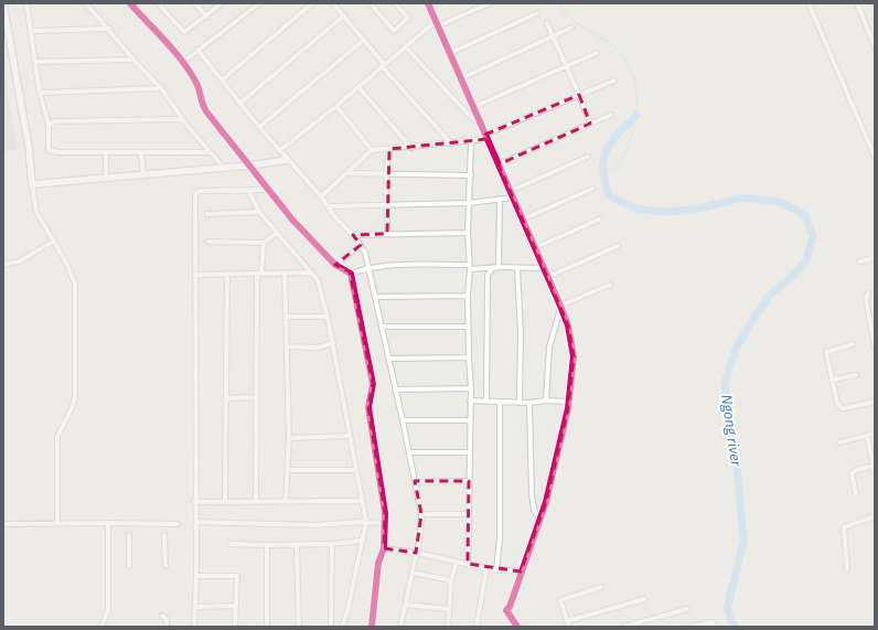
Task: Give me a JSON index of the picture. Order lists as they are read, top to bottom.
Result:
{
  "water": ["Ngong river"]
}
